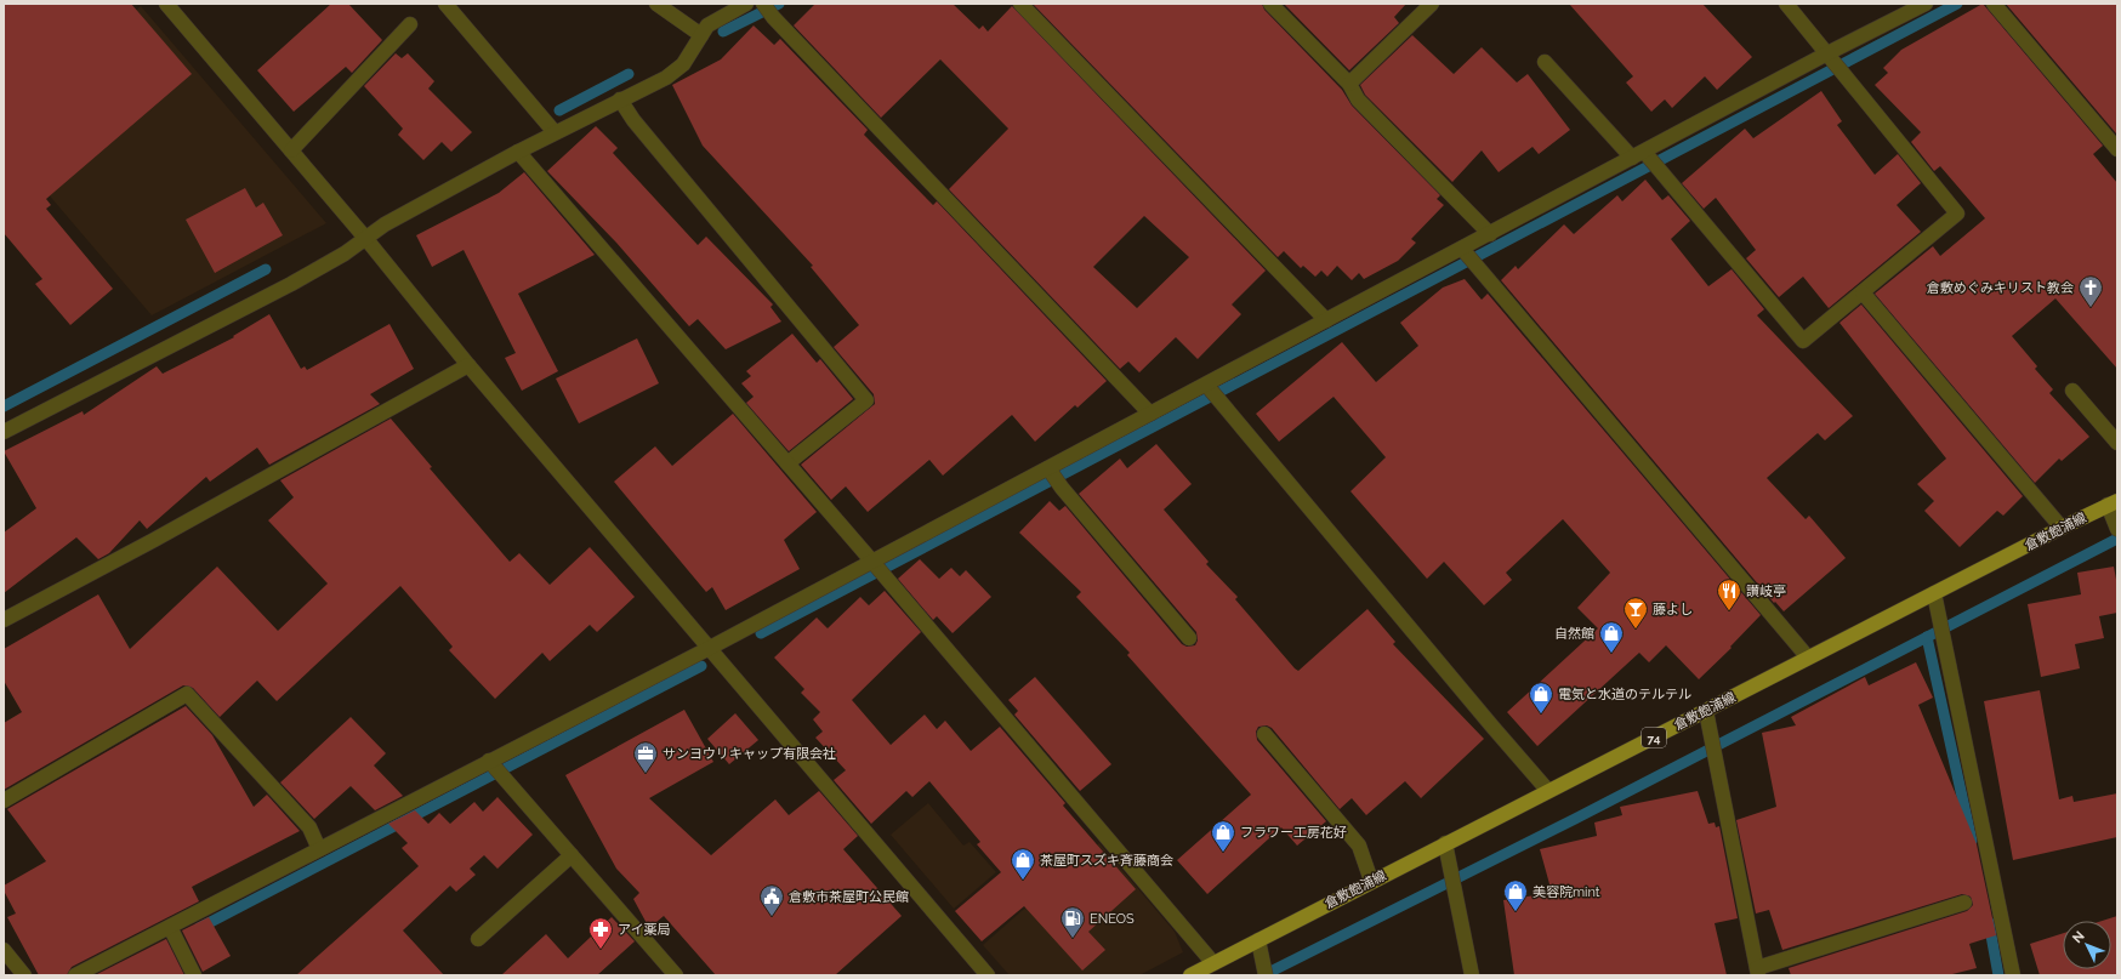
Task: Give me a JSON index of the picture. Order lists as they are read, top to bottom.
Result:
{
  "streets": {
    "main road": ["倉敷飽浦線", "74"]
  },
  "places": {
    "church": ["倉敷めぐみキリスト教会"],
    "restaurant": ["讃岐亭"],
    "bar": ["藤よし"],
    "shop": [
      "自然館",
      "電気と水道のテルテル",
      "フラワー工房花好",
      "茶屋町スズキ斉藤商会",
      "美容院mint"
    ],
    "office": ["サンヨウリキャップ有限会社"],
    "public building": ["倉敷市茶屋町公民館"],
    "fuel station": ["ENEOS"],
    "pharmacy": ["アイ薬局"]
  },
  "north": "top left"
}
